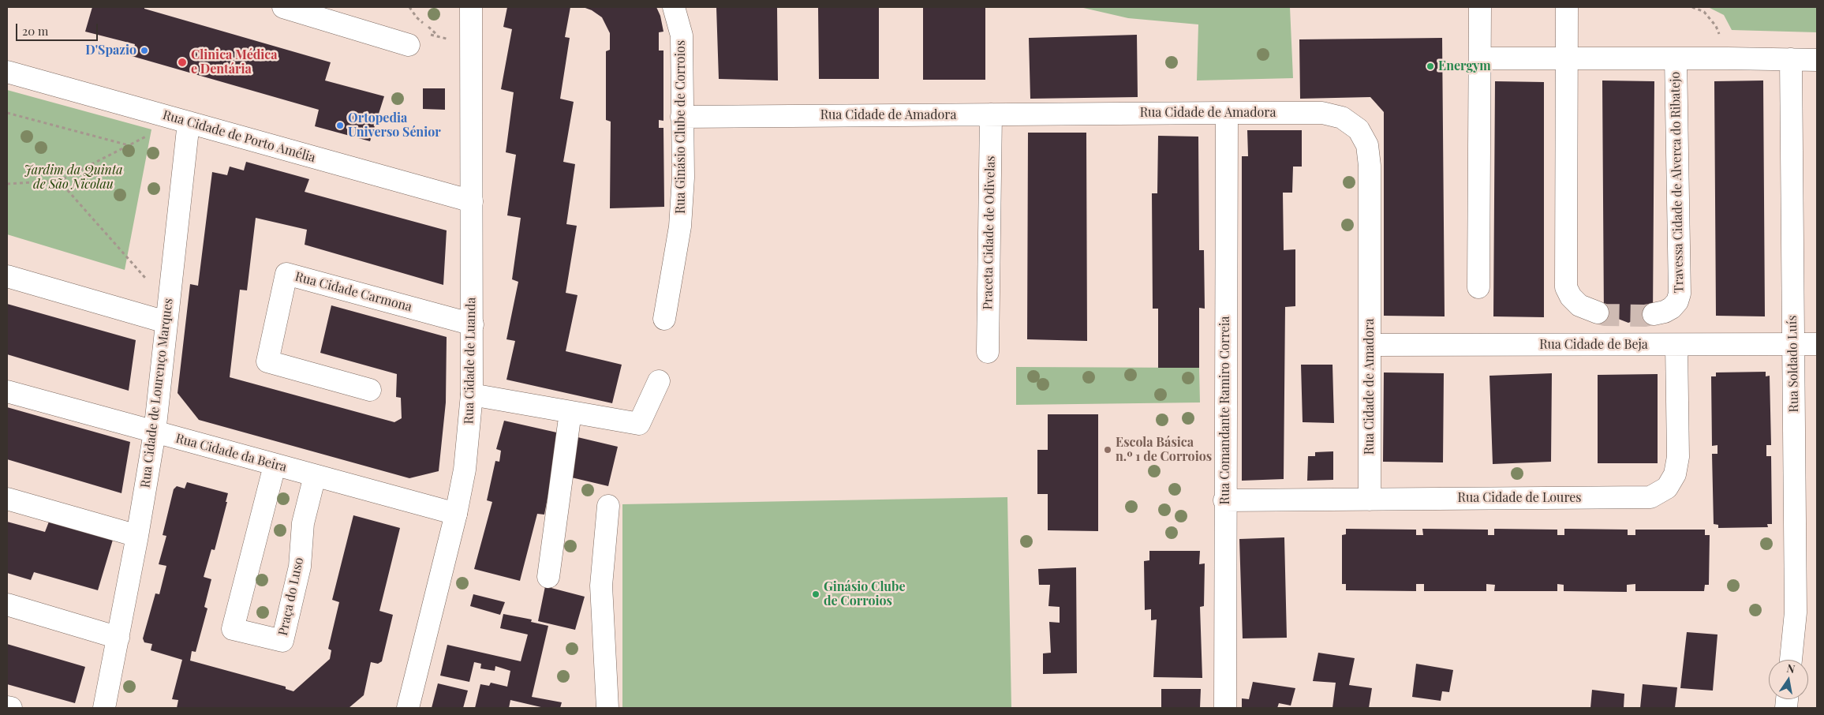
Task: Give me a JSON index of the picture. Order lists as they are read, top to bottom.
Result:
{
  "streets": {
    "street": [
      "Rua Cidade de Amadora",
      "Rua Ginásio Clube de Corroios",
      "Rua Cidade de Porto Amélia",
      "Travessa Cidade de Alverca do Ribatejo",
      "Praceta Cidade de Odivelas",
      "Rua Cidade Carmona",
      "Rua Cidade de Beja",
      "Rua Cidade de Luanda",
      "Rua Soldado Luís",
      "Rua Cidade de Lourenço Marques",
      "Rua Comandante Ramiro Correia",
      "Rua Cidade da Beira",
      "Rua Cidade de Loures",
      "Praça do Luso"
    ]
  },
  "crossings": [
    ["Rua Cidade de Amadora", "Rua Ginásio Clube de Corroios"],
    ["Rua Cidade de Amadora", "Praceta Cidade de Odivelas"],
    ["Rua Cidade de Amadora", "Rua Cidade de Beja"],
    ["Rua Cidade de Amadora", "Rua Comandante Ramiro Correia"],
    ["Rua Cidade de Amadora", "Rua Cidade de Loures"],
    ["Rua Cidade de Porto Amélia", "Rua Cidade de Luanda"],
    ["Rua Cidade de Porto Amélia", "Rua Cidade de Lourenço Marques"],
    ["Rua Cidade Carmona", "Rua Cidade de Luanda"],
    ["Rua Cidade de Beja", "Rua Soldado Luís"],
    ["Rua Cidade de Beja", "Rua Cidade de Loures"],
    ["Rua Cidade de Luanda", "Rua Cidade da Beira"],
    ["Rua Cidade de Lourenço Marques", "Rua Cidade da Beira"],
    ["Rua Comandante Ramiro Correia", "Rua Cidade de Loures"],
    ["Rua Cidade da Beira", "Praça do Luso"]
  ],
  "parks": ["Jardim da Quinta de São Nicolau"],
  "places": [
    "D'Spazio",
    "Clinica Médica e Dentária",
    "Energym",
    "Ortopedia Universo Sénior",
    "Escola Básica n.º 1 de Corroios",
    "Ginásio Clube de Corroios"
  ],
  "scale_bar": "20 m",
  "north": "top"
}
